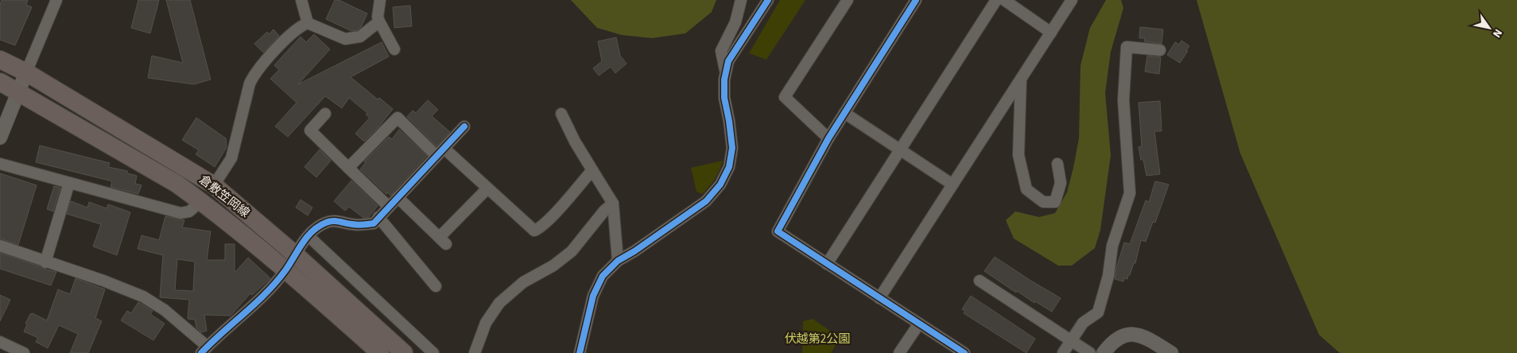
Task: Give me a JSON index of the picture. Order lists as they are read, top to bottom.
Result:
{
  "streets": {
    "main road": ["倉敷笠岡線"]
  },
  "parks": ["伏越第2公園"],
  "north": "bottom right"
}
